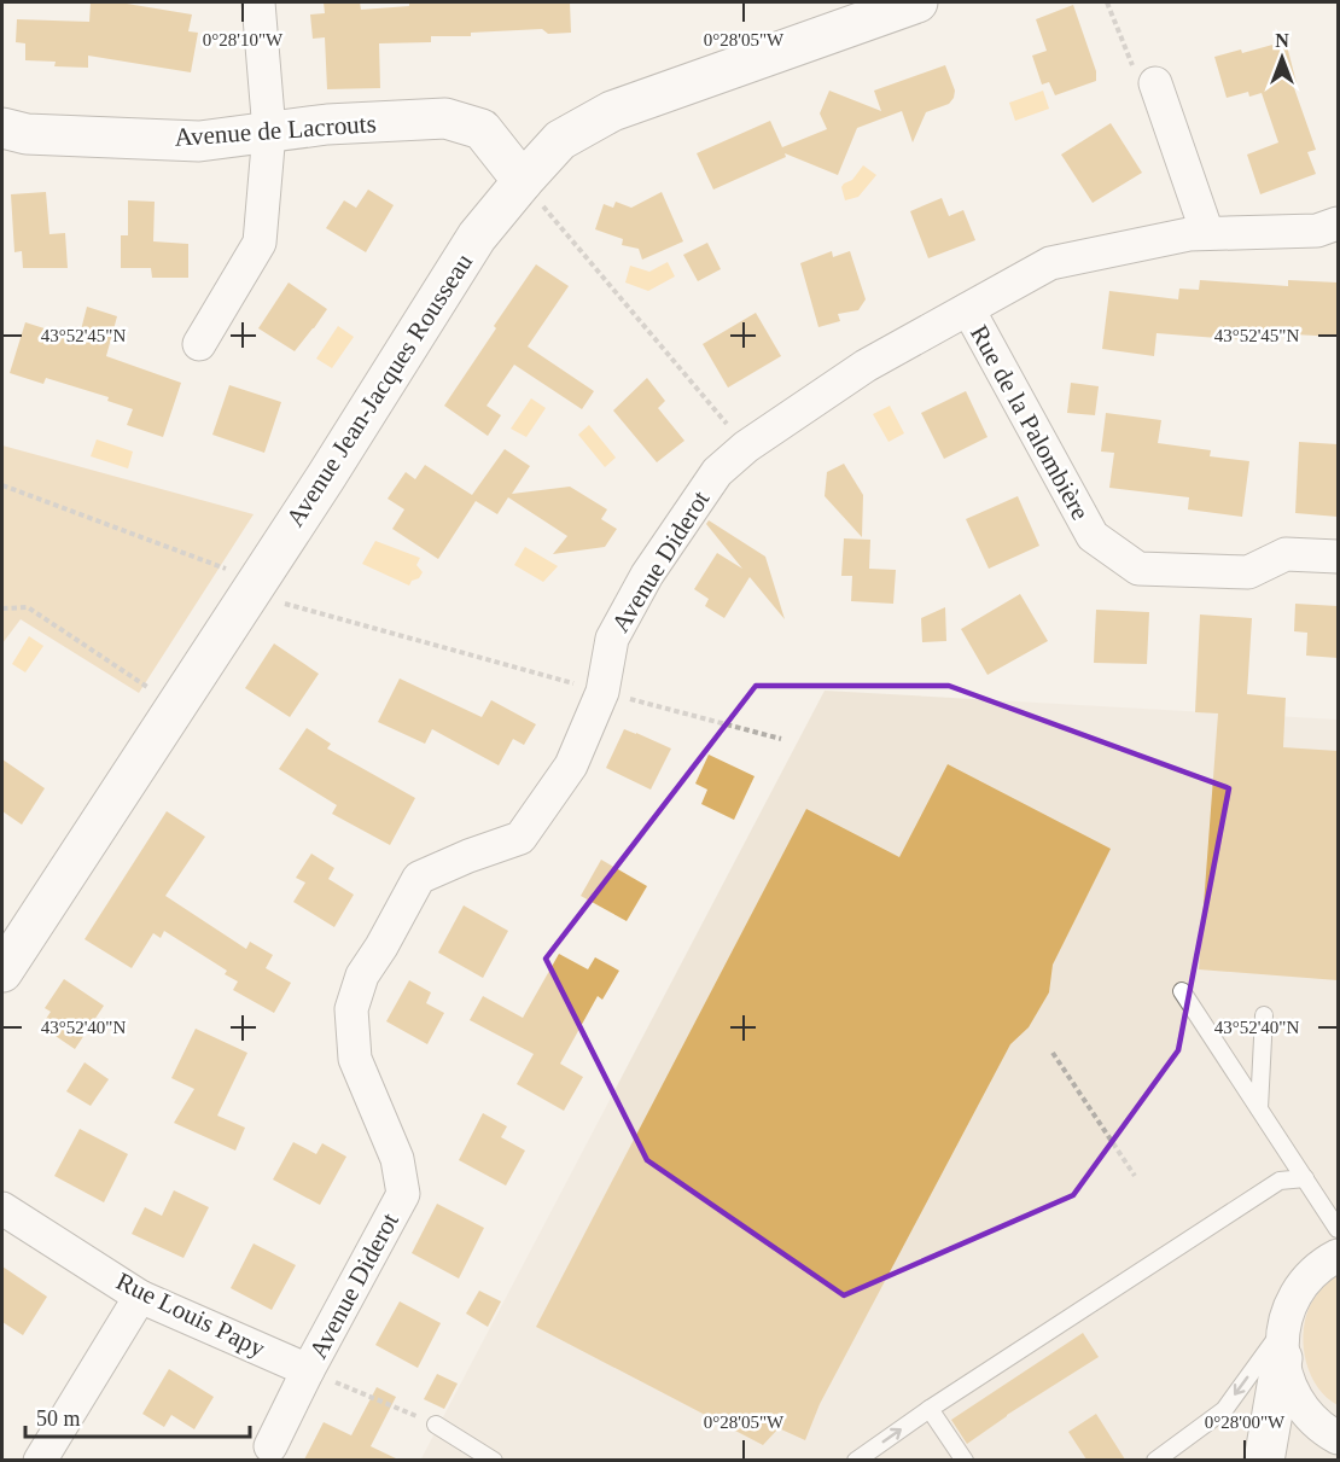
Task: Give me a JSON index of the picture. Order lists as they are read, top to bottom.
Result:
{
  "streets": {
    "street": [
      "Avenue de Lacrouts",
      "Avenue Jean-Jacques Rousseau",
      "Rue de la Palombière",
      "Avenue Diderot",
      "Rue Louis Papy"
    ]
  },
  "crossings": [
    ["Avenue de Lacrouts", "Avenue Jean-Jacques Rousseau"],
    ["Rue de la Palombière", "Avenue Diderot"],
    ["Avenue Diderot", "Rue Louis Papy"]
  ],
  "scale_bar": "50 m",
  "north": "top",
  "coordinates": [
    "0°28'10\"W",
    "0°28'05\"W",
    "43°52'45\"N",
    "43°52'40\"N",
    "0°28'00\"W"
  ]
}
